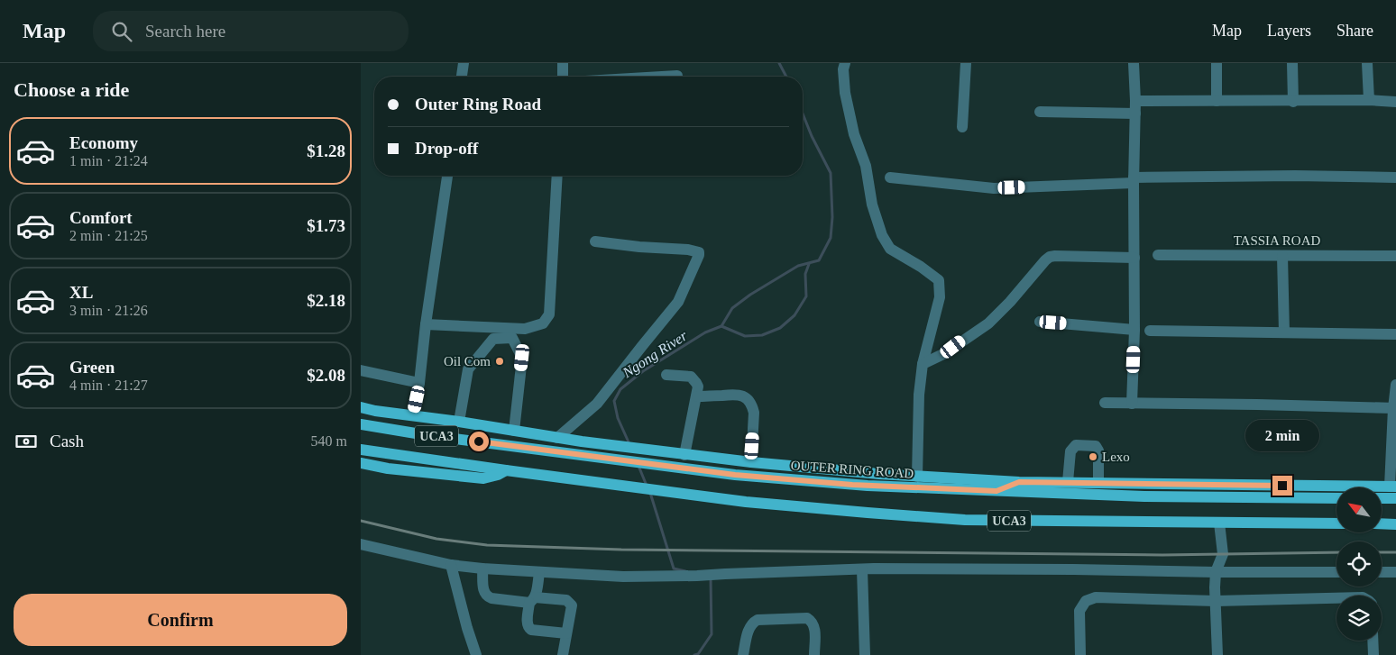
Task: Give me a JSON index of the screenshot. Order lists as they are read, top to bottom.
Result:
{
  "streets": {
    "main road": ["UCA3", "OUTER RING ROAD"],
    "street": ["TASSIA ROAD"]
  },
  "water": ["Ngong River"],
  "places": ["Oil Com", "Lexo"],
  "north": "top left",
  "page": {
    "header": "Map",
    "search": "Search here",
    "nav": ["Map", "Layers", "Share"],
    "heading": "Choose a ride",
    "banner": ["Outer Ring Road", "Drop-off"],
    "list": [
      {
        "name": "Economy",
        "note": "1 min · 21:24",
        "value": "$1.28"
      },
      {
        "name": "Comfort",
        "note": "2 min · 21:25",
        "value": "$1.73"
      },
      {
        "name": "XL",
        "note": "3 min · 21:26",
        "value": "$2.18"
      },
      {
        "name": "Green",
        "note": "4 min · 21:27",
        "value": "$2.08"
      }
    ],
    "pay": ["Cash", "540 m"],
    "bubble": "2 min",
    "buttons": "Confirm"
  }
}
